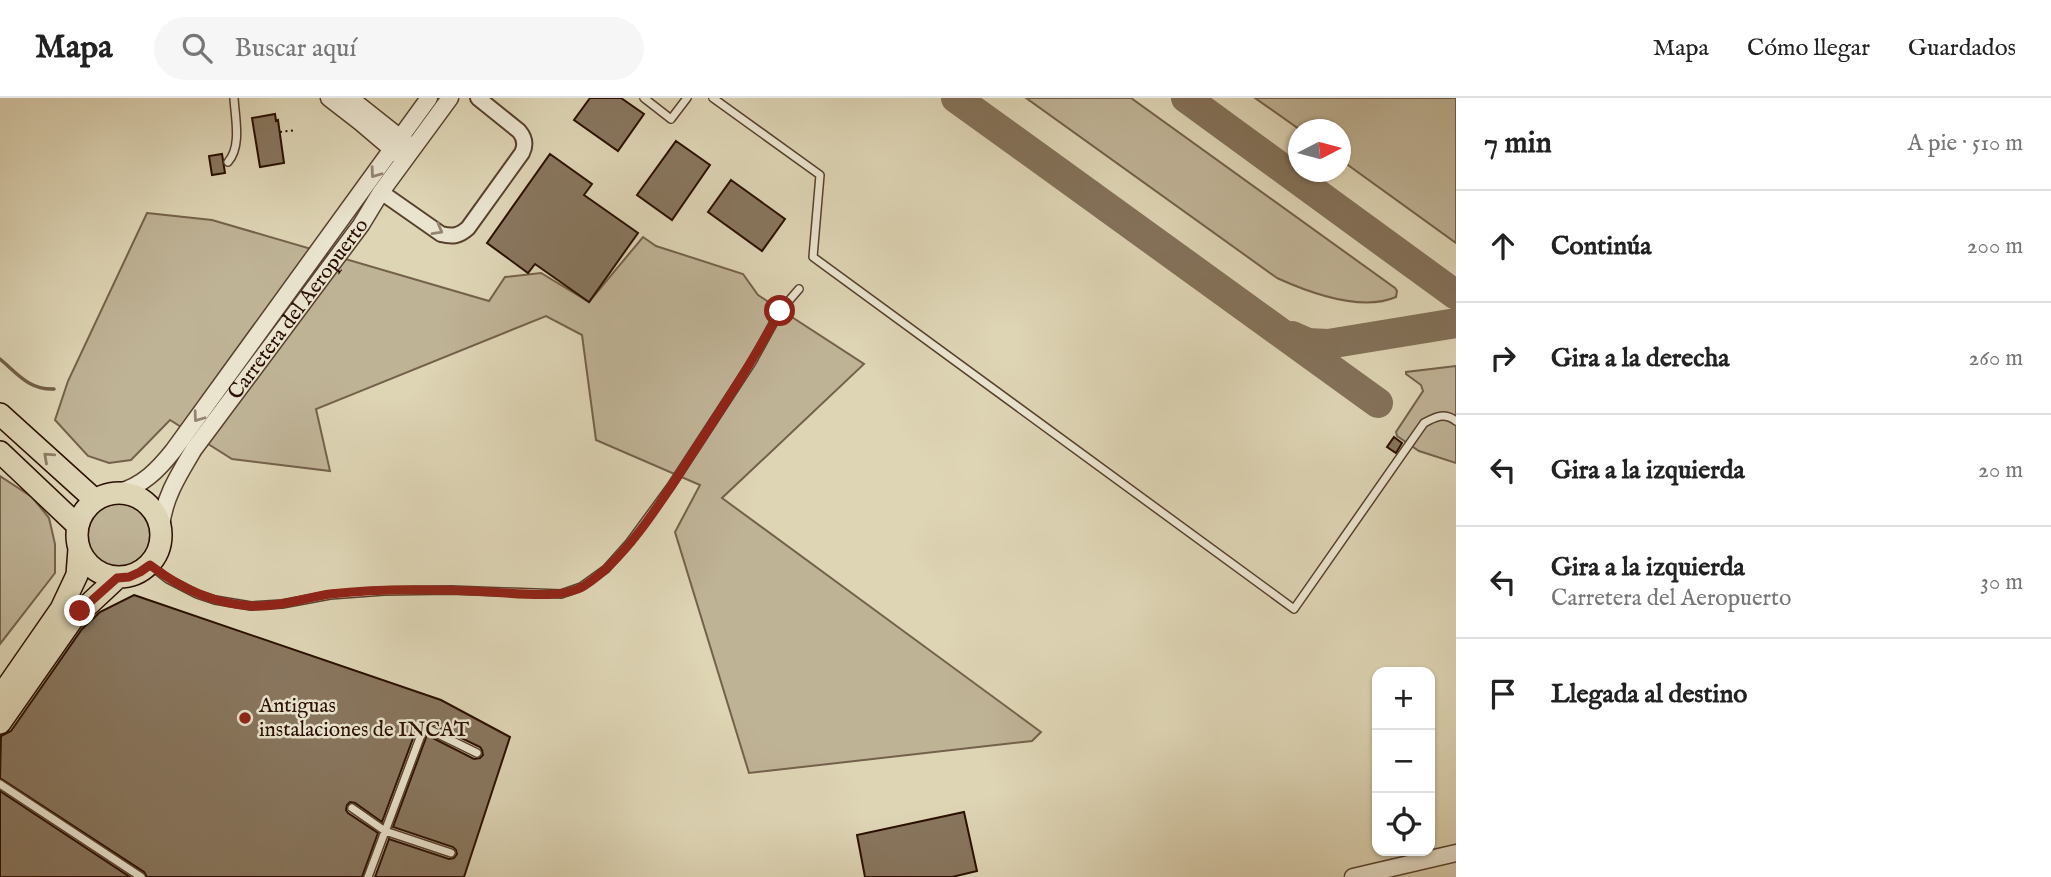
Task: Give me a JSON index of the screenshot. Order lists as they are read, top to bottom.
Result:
{
  "streets": {
    "street": ["Carretera del Aeropuerto"]
  },
  "places": ["Antiguas instalaciones de INCAT"],
  "north": "right",
  "page": {
    "header": "Mapa",
    "search": "Buscar aquí",
    "nav": ["Mapa", "Cómo llegar", "Guardados"],
    "heading": ["7 min", "A pie · 510 m"],
    "list": [
      ["Continúa", "200 m"],
      ["Gira a la derecha", "260 m"],
      ["Gira a la izquierda", "20 m"],
      ["Gira a la izquierda", "Carretera del Aeropuerto", "30 m"],
      "Llegada al destino"
    ],
    "map_buttons": ["+", "−"]
  }
}
